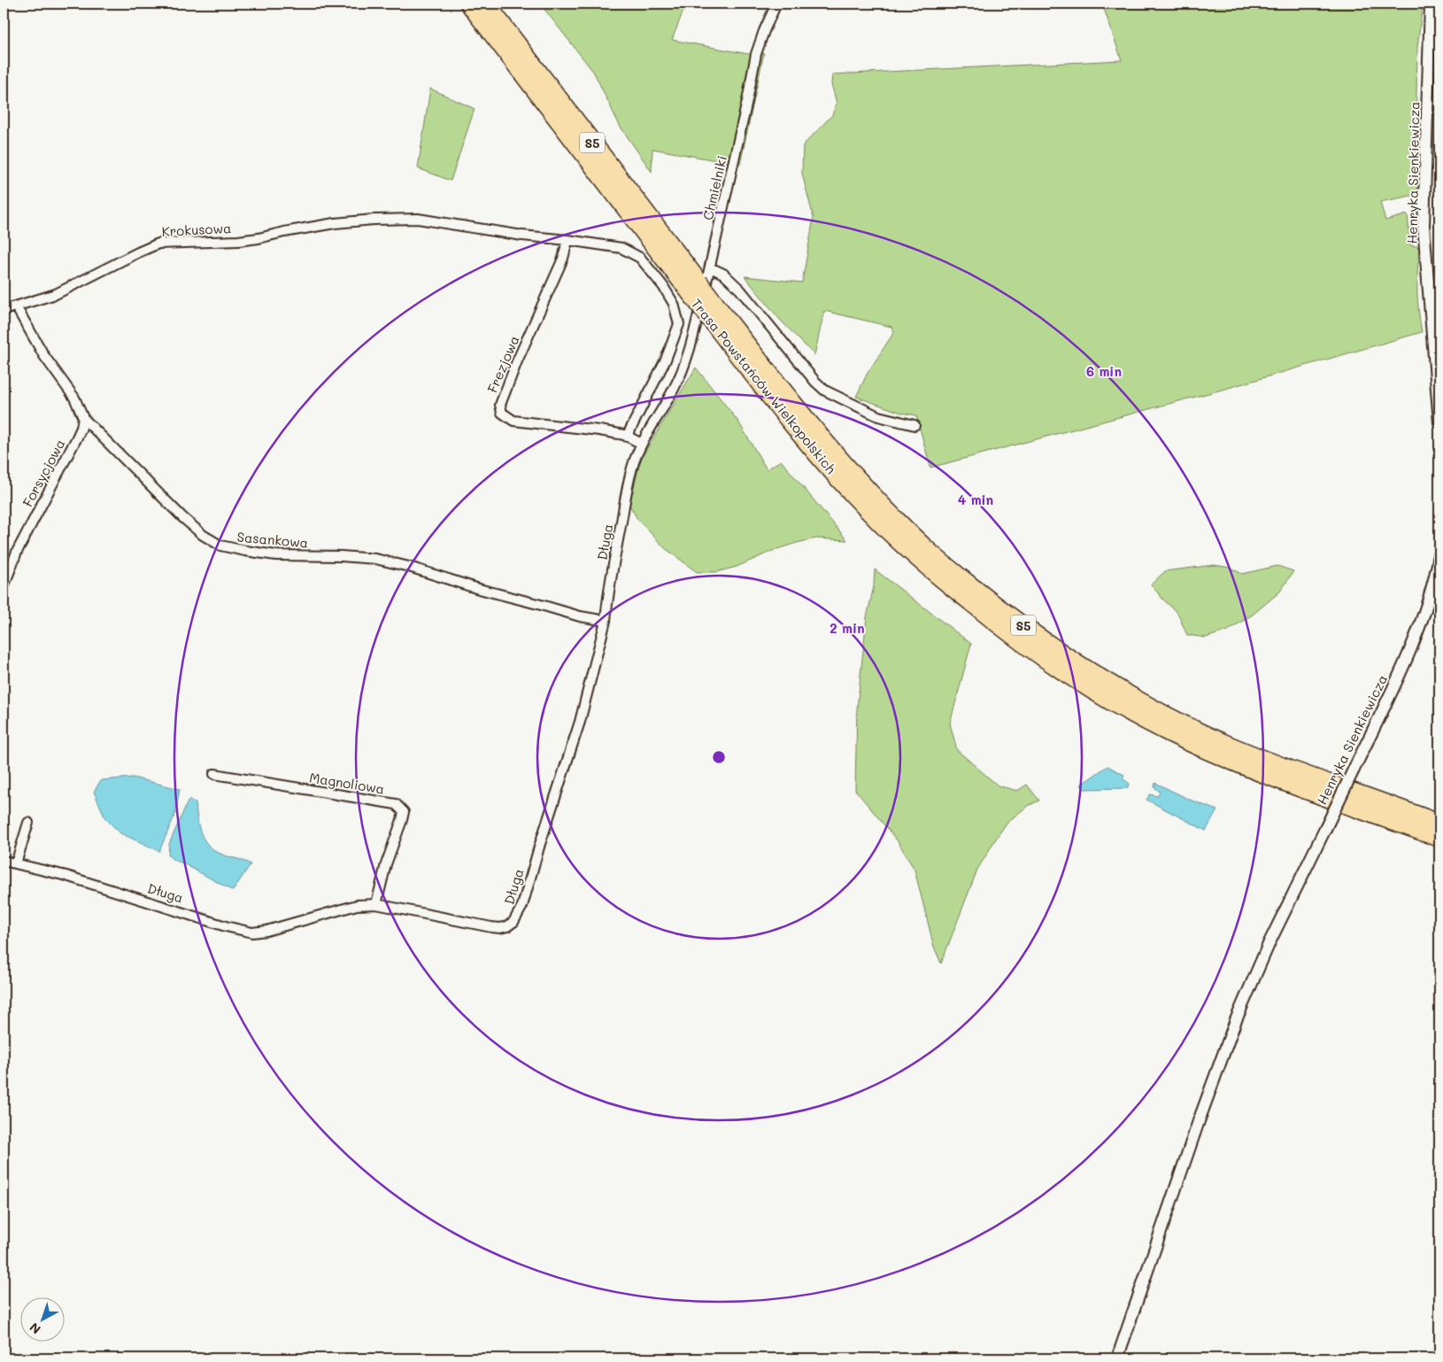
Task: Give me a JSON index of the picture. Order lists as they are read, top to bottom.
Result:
{
  "streets": {
    "highway": ["S5", "Trasa Powstańców Wielkopolskich"],
    "street": [
      "Henryka Sienkiewicza",
      "Chmielniki",
      "Krokusowa",
      "Frezjowa",
      "Forsycjowa",
      "Sasankowa",
      "Długa",
      "Magnoliowa"
    ]
  },
  "crossings": [
    ["Chmielniki", "Długa"],
    ["Krokusowa", "Frezjowa"],
    ["Krokusowa", "Sasankowa"],
    ["Frezjowa", "Długa"],
    ["Forsycjowa", "Sasankowa"],
    ["Sasankowa", "Długa"],
    ["Długa", "Magnoliowa"]
  ],
  "north": "bottom left",
  "rings": ["6 min", "4 min", "2 min"]
}
